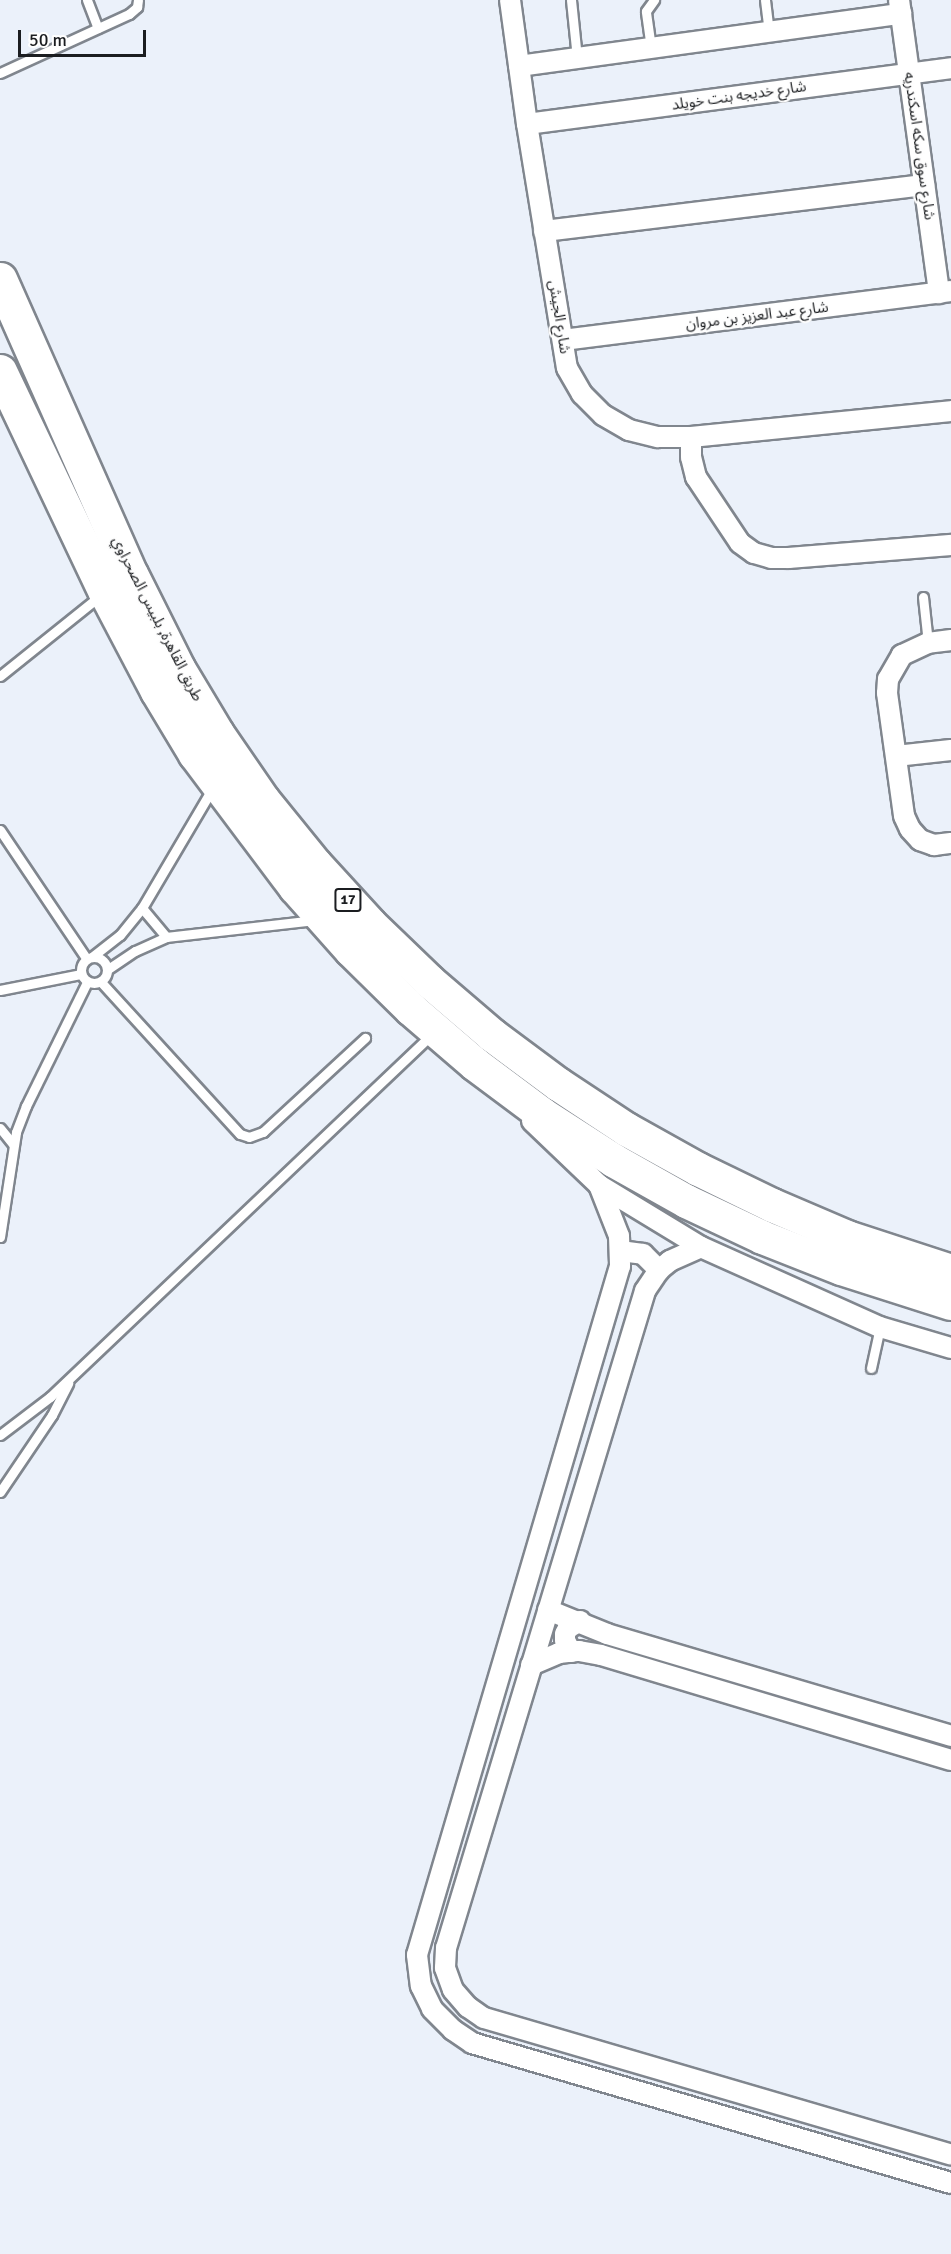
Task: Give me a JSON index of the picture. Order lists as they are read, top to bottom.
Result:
{
  "streets": {
    "highway": ["طريق القاهرة, بلبيس الصحراوي", "17"],
    "street": [
      "شارع خديجه بنت خويلد",
      "شارع سوق سكه اسكندريه",
      "شارع عبد العزيز بن مروان",
      "شارع الجيش"
    ]
  },
  "crossings": [
    ["شارع خديجه بنت خويلد", "شارع سوق سكه اسكندريه"],
    ["شارع خديجه بنت خويلد", "شارع الجيش"],
    ["شارع سوق سكه اسكندريه", "شارع عبد العزيز بن مروان"],
    ["شارع عبد العزيز بن مروان", "شارع الجيش"]
  ],
  "scale_bar": "50 m"
}
